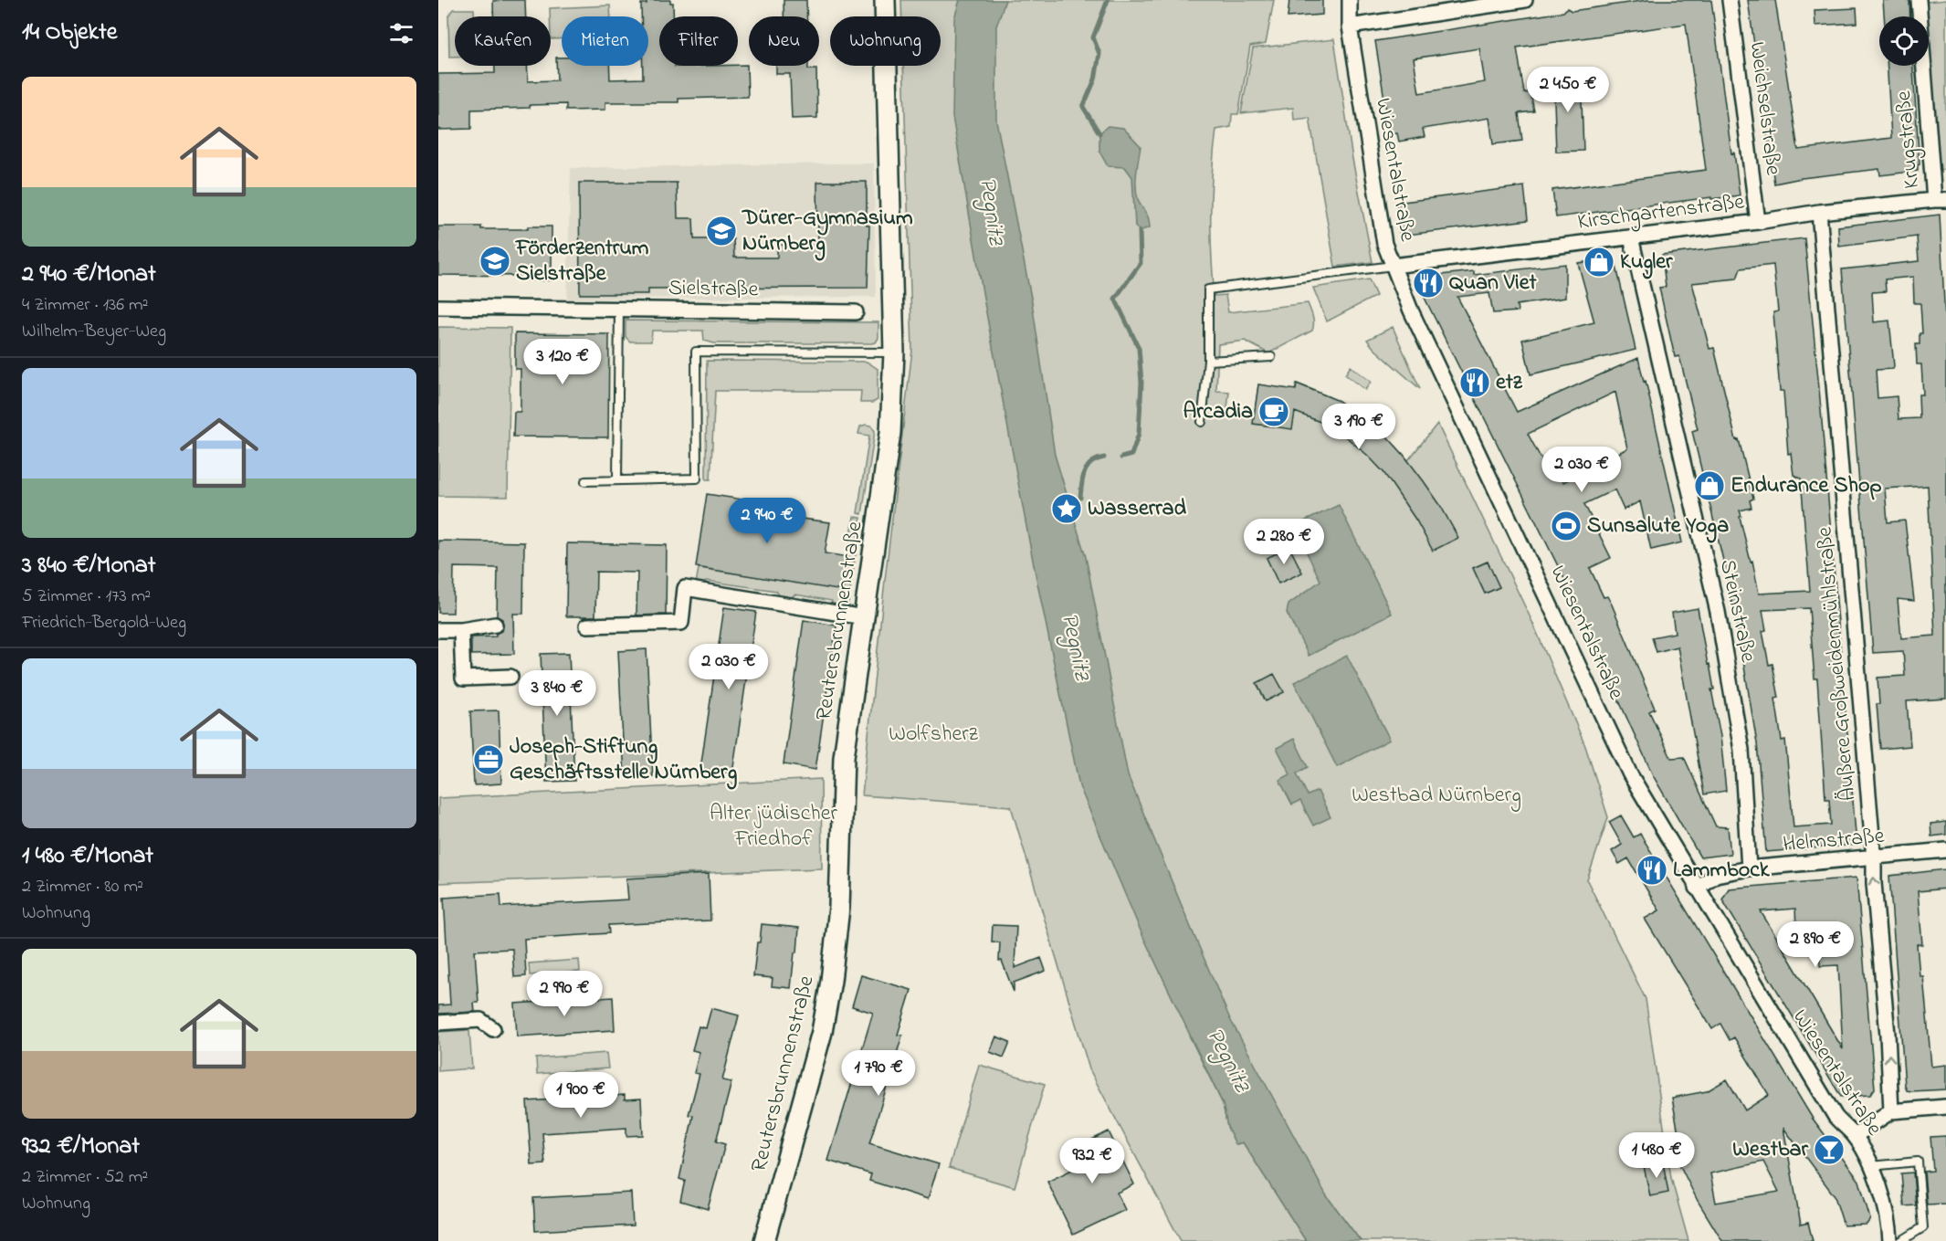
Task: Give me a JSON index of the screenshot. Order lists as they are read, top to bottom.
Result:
{
  "streets": {
    "street": [
      "Weichselstraße",
      "Krugstraße",
      "Wiesentalstraße",
      "Kirschgartenstraße",
      "Sielstraße",
      "Steinstraße",
      "Reutersbrunnenstraße",
      "Äußere Großweidenmühlstraße",
      "Helmstraße"
    ]
  },
  "crossings": [
    ["Weichselstraße", "Kirschgartenstraße"],
    ["Krugstraße", "Kirschgartenstraße"],
    ["Wiesentalstraße", "Kirschgartenstraße"],
    ["Wiesentalstraße", "Helmstraße"],
    ["Kirschgartenstraße", "Steinstraße"],
    ["Kirschgartenstraße", "Äußere Großweidenmühlstraße"],
    ["Steinstraße", "Helmstraße"],
    ["Äußere Großweidenmühlstraße", "Helmstraße"]
  ],
  "water": ["Pegnitz"],
  "parks": ["Wolfsherz", "Westbad Nürnberg", "Alter jüdischer Friedhof"],
  "places": {
    "school or university": ["Dürer-Gymnasium Nürnberg", "Förderzentrum Sielstraße"],
    "shop": ["Kugler", "Endurance Shop"],
    "restaurant": ["Quan Viet", "etz", "Lammbock"],
    "cafe": ["Arcadia"],
    "place": ["Wasserrad"],
    "sports": ["Sunsalute Yoga"],
    "office": ["Joseph-Stiftung Geschäftsstelle Nürnberg"],
    "bar": ["Westbar"]
  },
  "page": {
    "heading": "14 Objekte",
    "chip": [
      "Kaufen",
      "Mieten",
      "Filter",
      "Neu",
      "Wohnung"
    ],
    "list": [
      {
        "name": "2 940 €/Monat",
        "note": "4 Zimmer · 136 m² · Wilhelm-Beyer-Weg"
      },
      {
        "name": "3 840 €/Monat",
        "note": "5 Zimmer · 173 m² · Friedrich-Bergold-Weg"
      },
      {
        "name": "1 480 €/Monat",
        "note": "2 Zimmer · 80 m² · Wohnung"
      },
      {
        "name": "932 €/Monat",
        "note": "2 Zimmer · 52 m² · Wohnung"
      }
    ],
    "price": [
      "2 450 €",
      "3 120 €",
      "3 190 €",
      "2 030 €",
      "2 940 €",
      "2 280 €",
      "2 030 €",
      "3 840 €",
      "2 890 €",
      "2 990 €",
      "1 790 €",
      "1 900 €",
      "1 480 €",
      "932 €"
    ]
  }
}
